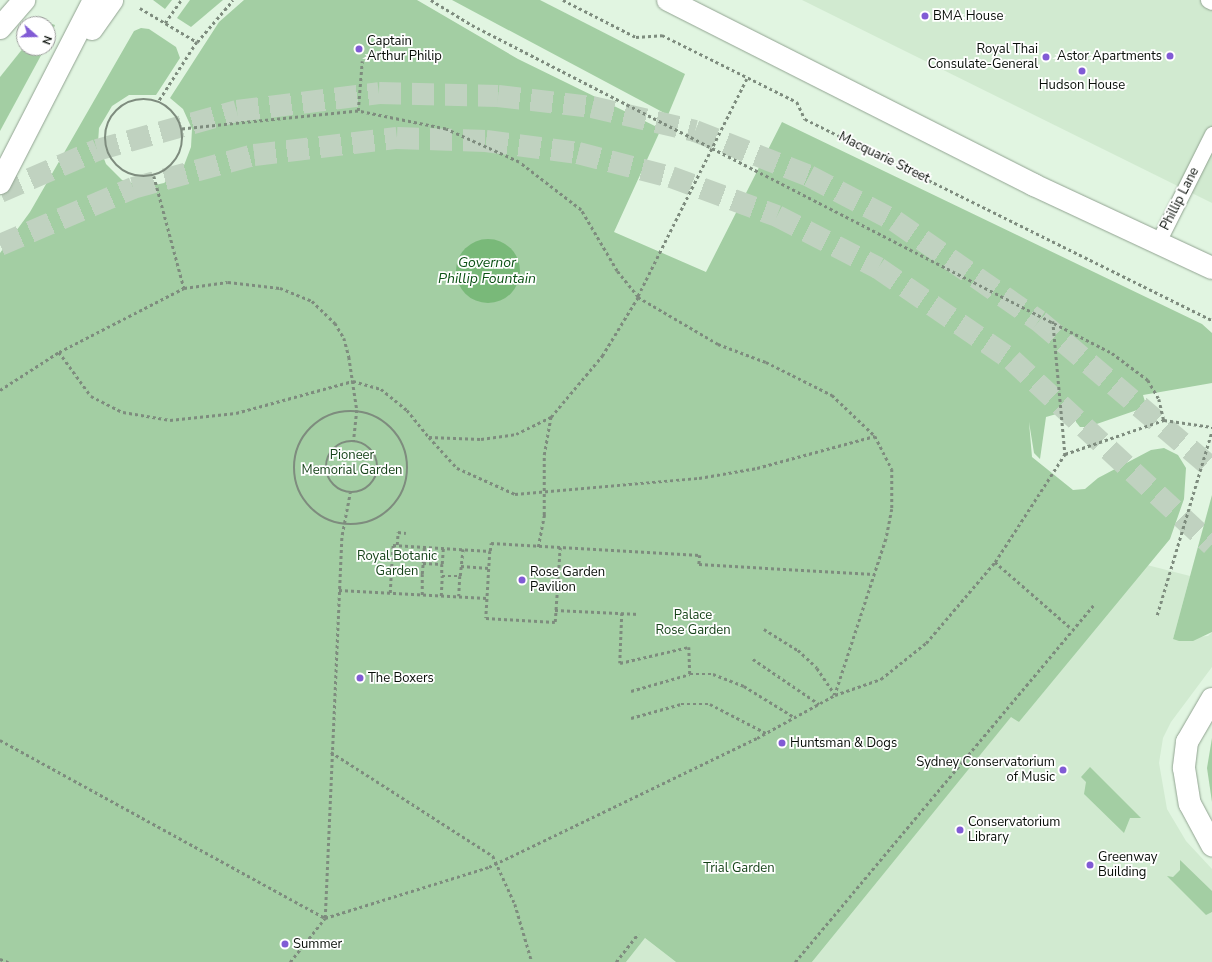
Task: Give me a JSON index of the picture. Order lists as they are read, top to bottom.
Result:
{
  "streets": {
    "lane": ["Phillip Lane"],
    "path": ["Macquarie Street"]
  },
  "water": ["Governor Phillip Fountain"],
  "parks": [
    "Pioneer Memorial Garden",
    "Royal Botanic Garden",
    "Palace Rose Garden",
    "Trial Garden"
  ],
  "places": [
    "BMA House",
    "Captain Arthur Philip",
    "Astor Apartments",
    "Royal Thai Consulate-General",
    "Hudson House",
    "Rose Garden Pavilion",
    "The Boxers",
    "Huntsman & Dogs",
    "Sydney Conservatorium of Music",
    "Conservatorium Library",
    "Greenway Building",
    "Summer"
  ],
  "north": "right"
}
